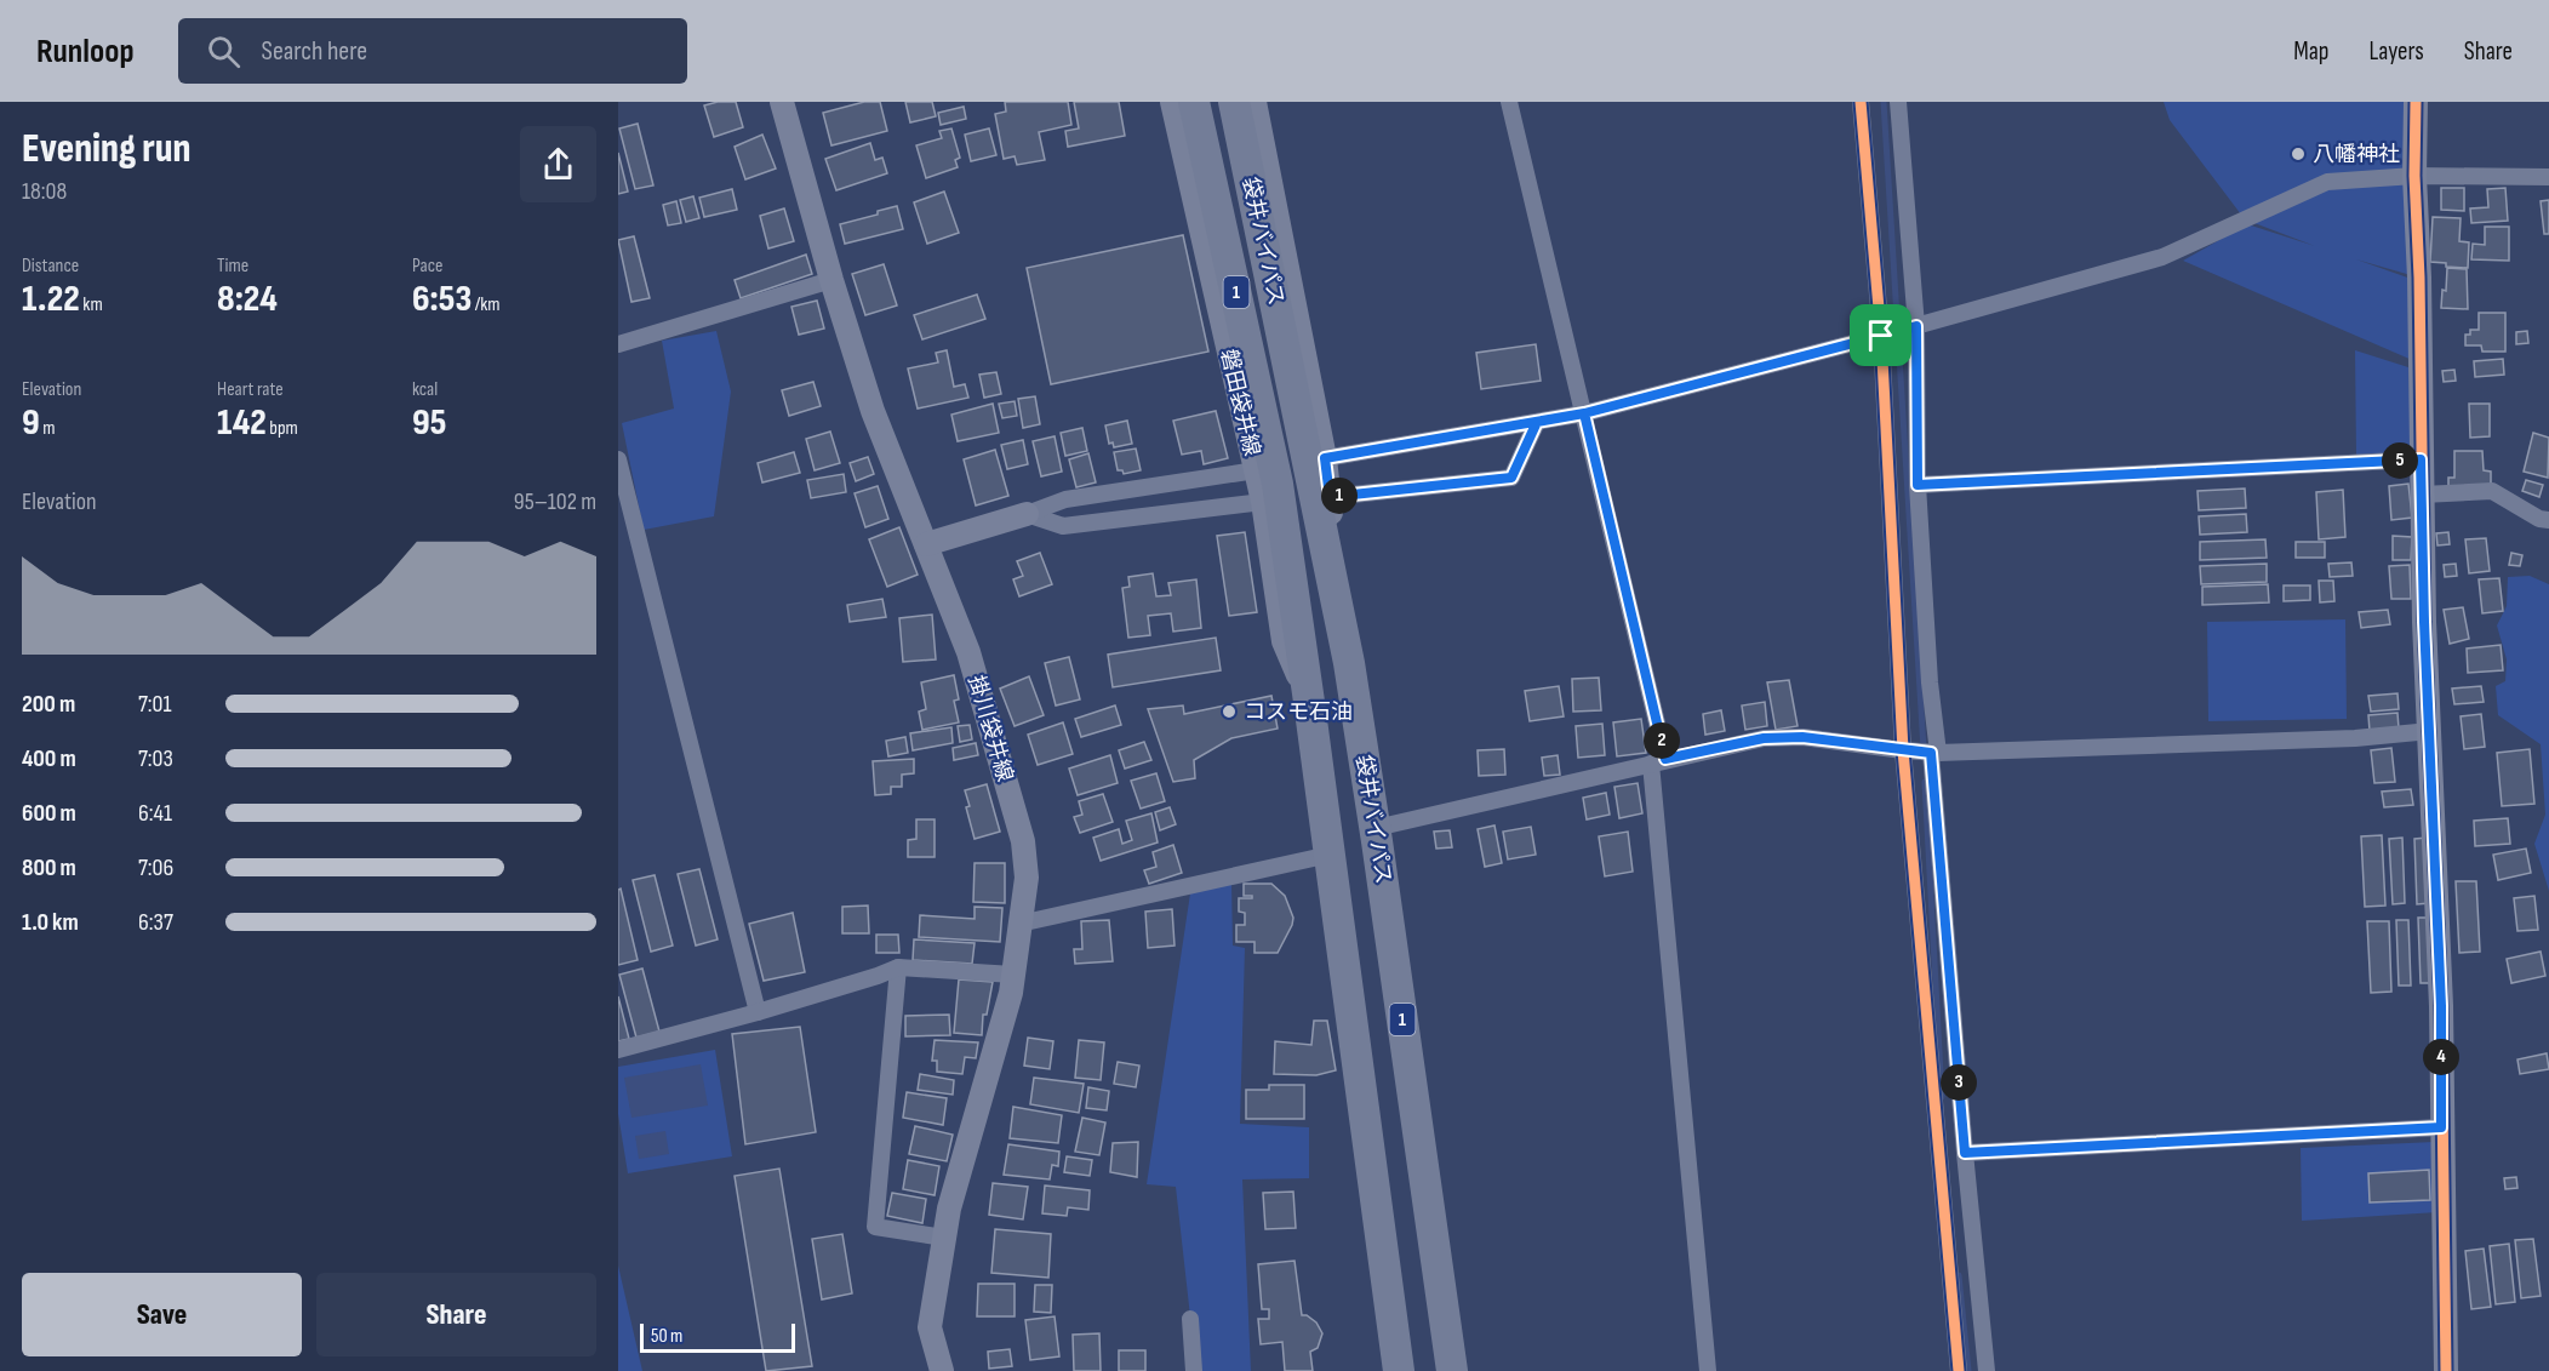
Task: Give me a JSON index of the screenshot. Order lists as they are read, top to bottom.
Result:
{
  "streets": {
    "highway": ["袋井バイパス", "1"],
    "main road": ["磐田袋井線", "掛川袋井線"]
  },
  "crossings": [
    ["袋井バイパス", "磐田袋井線"]
  ],
  "places": ["八幡神社", "コスモ石油"],
  "scale_bar": "50 m",
  "page": {
    "header": "Runloop",
    "search": "Search here",
    "nav": ["Map", "Layers", "Share"],
    "heading": ["Evening run", "18:08"],
    "stats": [
      ["Distance", "1.22 km"],
      ["Time", "8:24"],
      ["Pace", "6:53 /km"],
      ["Elevation", "9 m"],
      ["Heart rate", "142 bpm"],
      ["kcal", "95"]
    ],
    "pins": [
      "5",
      "1",
      "2",
      "4",
      "3"
    ],
    "chart": ["Elevation", "95–102 m"],
    "list": [
      {
        "name": "200 m",
        "note": "7:01"
      },
      {
        "name": "400 m",
        "note": "7:03"
      },
      {
        "name": "600 m",
        "note": "6:41"
      },
      {
        "name": "800 m",
        "note": "7:06"
      },
      {
        "name": "1.0 km",
        "note": "6:37"
      }
    ],
    "buttons": ["Save", "Share"],
    "scale": "50 m"
  }
}
